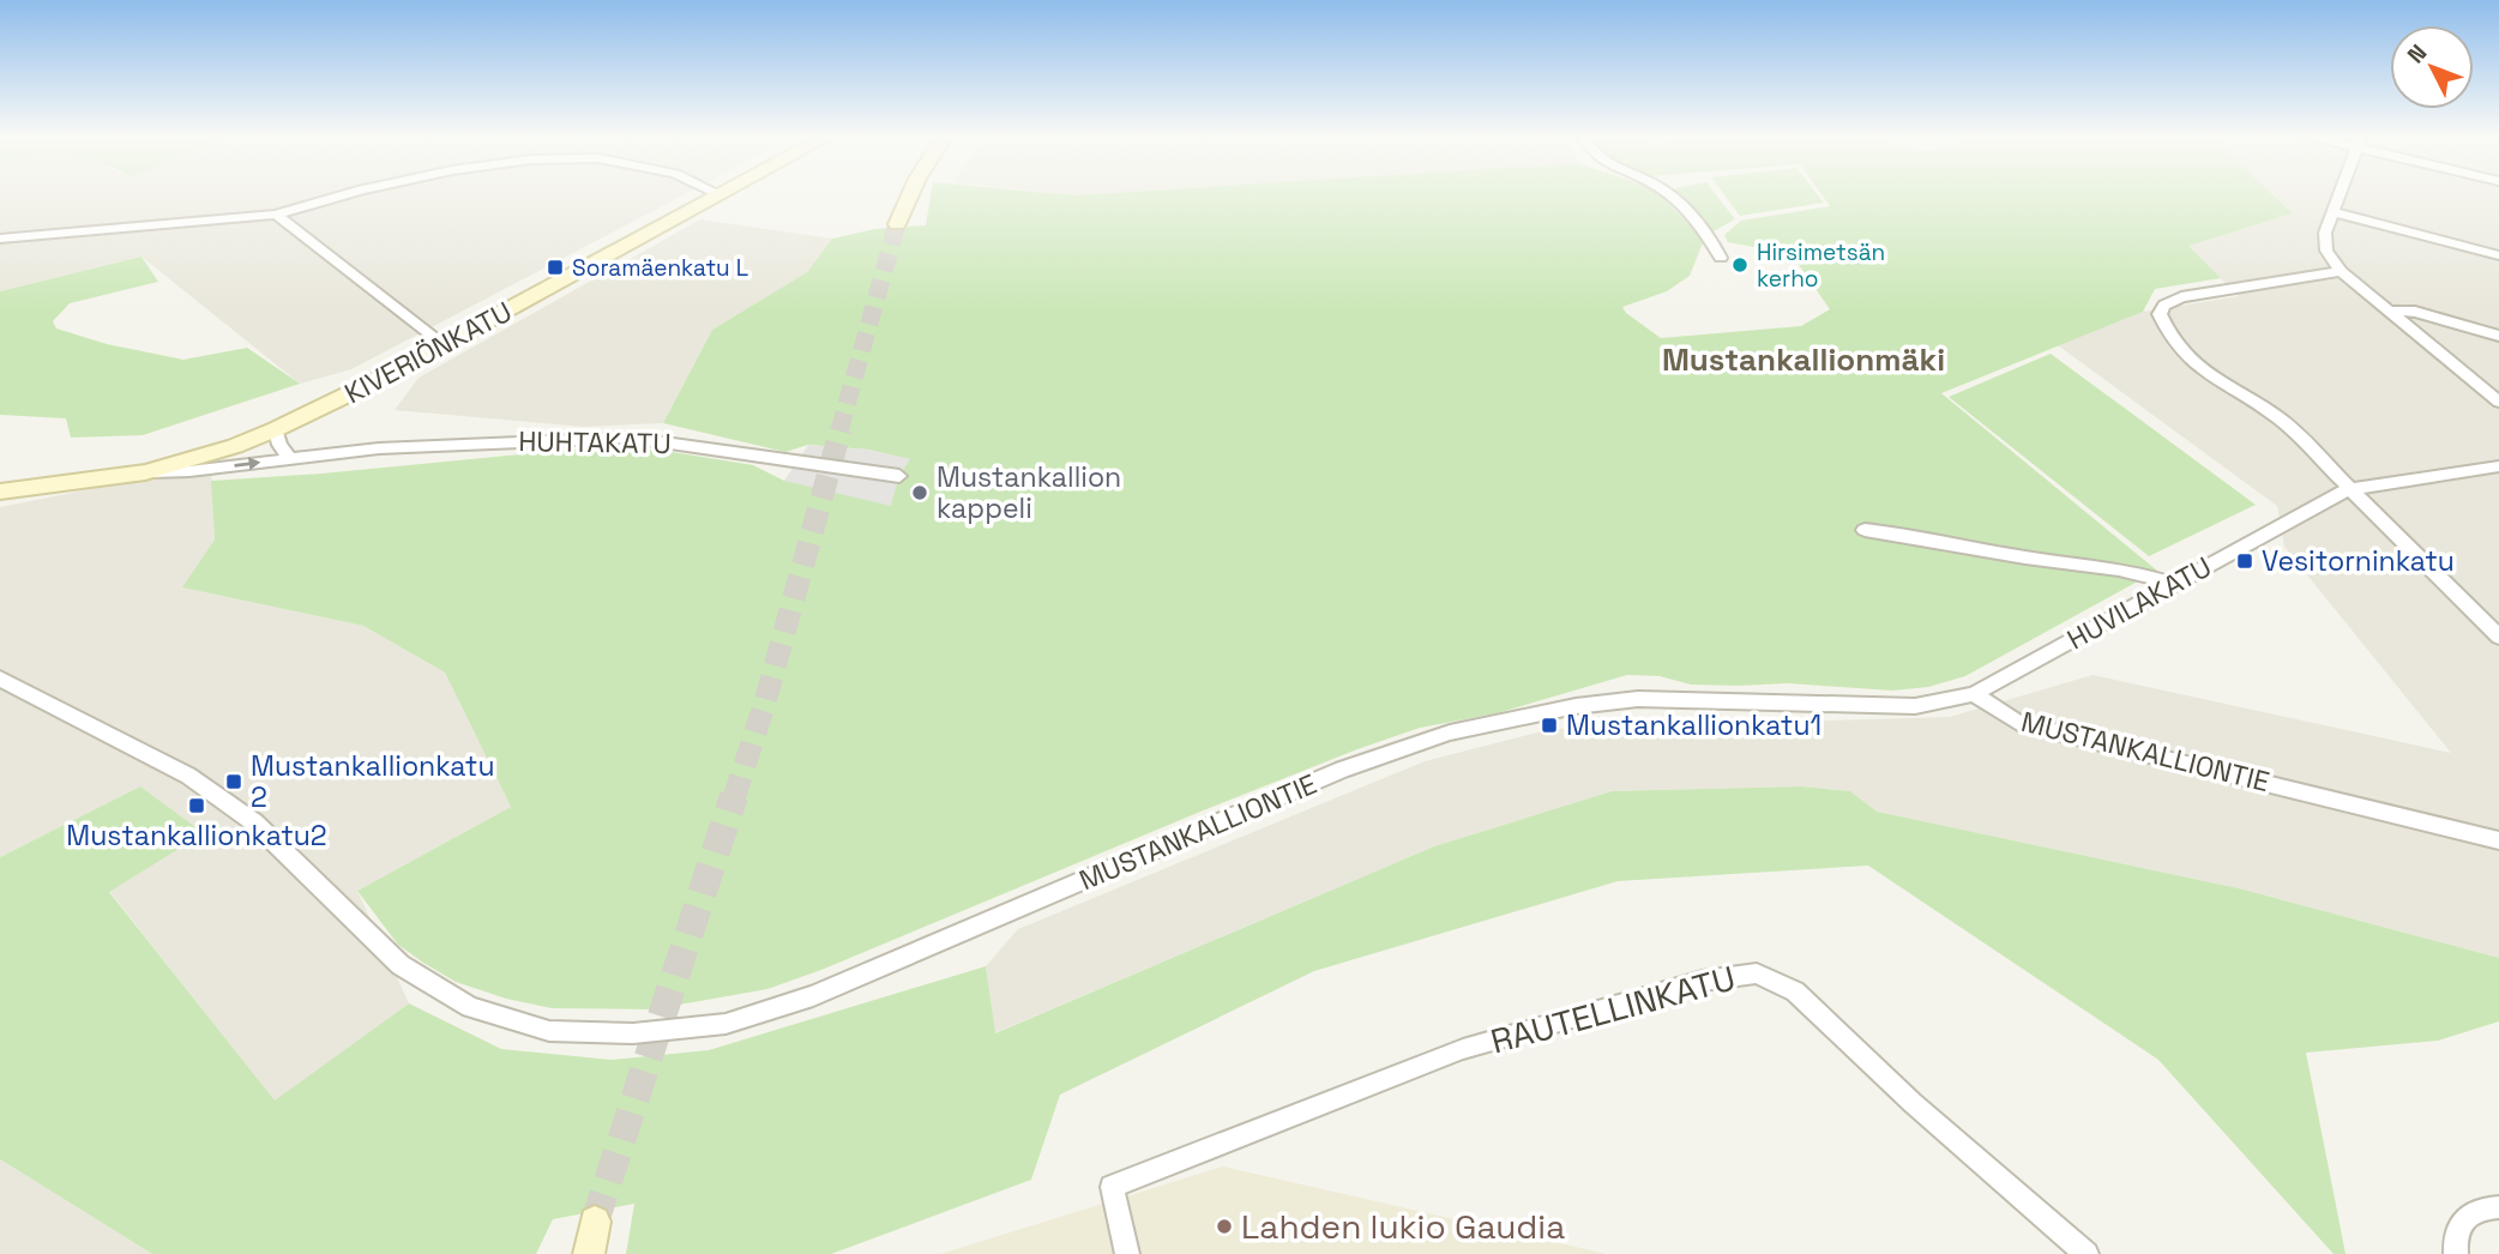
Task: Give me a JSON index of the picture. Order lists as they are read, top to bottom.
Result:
{
  "streets": {
    "street": [
      "KIVERIÖNKATU",
      "HUHTAKATU",
      "HUVILAKATU",
      "MUSTANKALLIONTIE",
      "RAUTELLINKATU"
    ]
  },
  "crossings": [
    ["KIVERIÖNKATU", "HUHTAKATU"],
    ["HUVILAKATU", "MUSTANKALLIONTIE"]
  ],
  "districts": ["Mustankallionmäki"],
  "places": {
    "other": ["Hirsimetsän kerho", "Mustankallion kappeli", "Lahden lukio Gaudia"],
    "transit": [
      "Soramäenkatu L",
      "Vesitorninkatu",
      "Mustankallionkatu1",
      "Mustankallionkatu 2",
      "Mustankallionkatu2"
    ]
  },
  "north": "top left"
}
